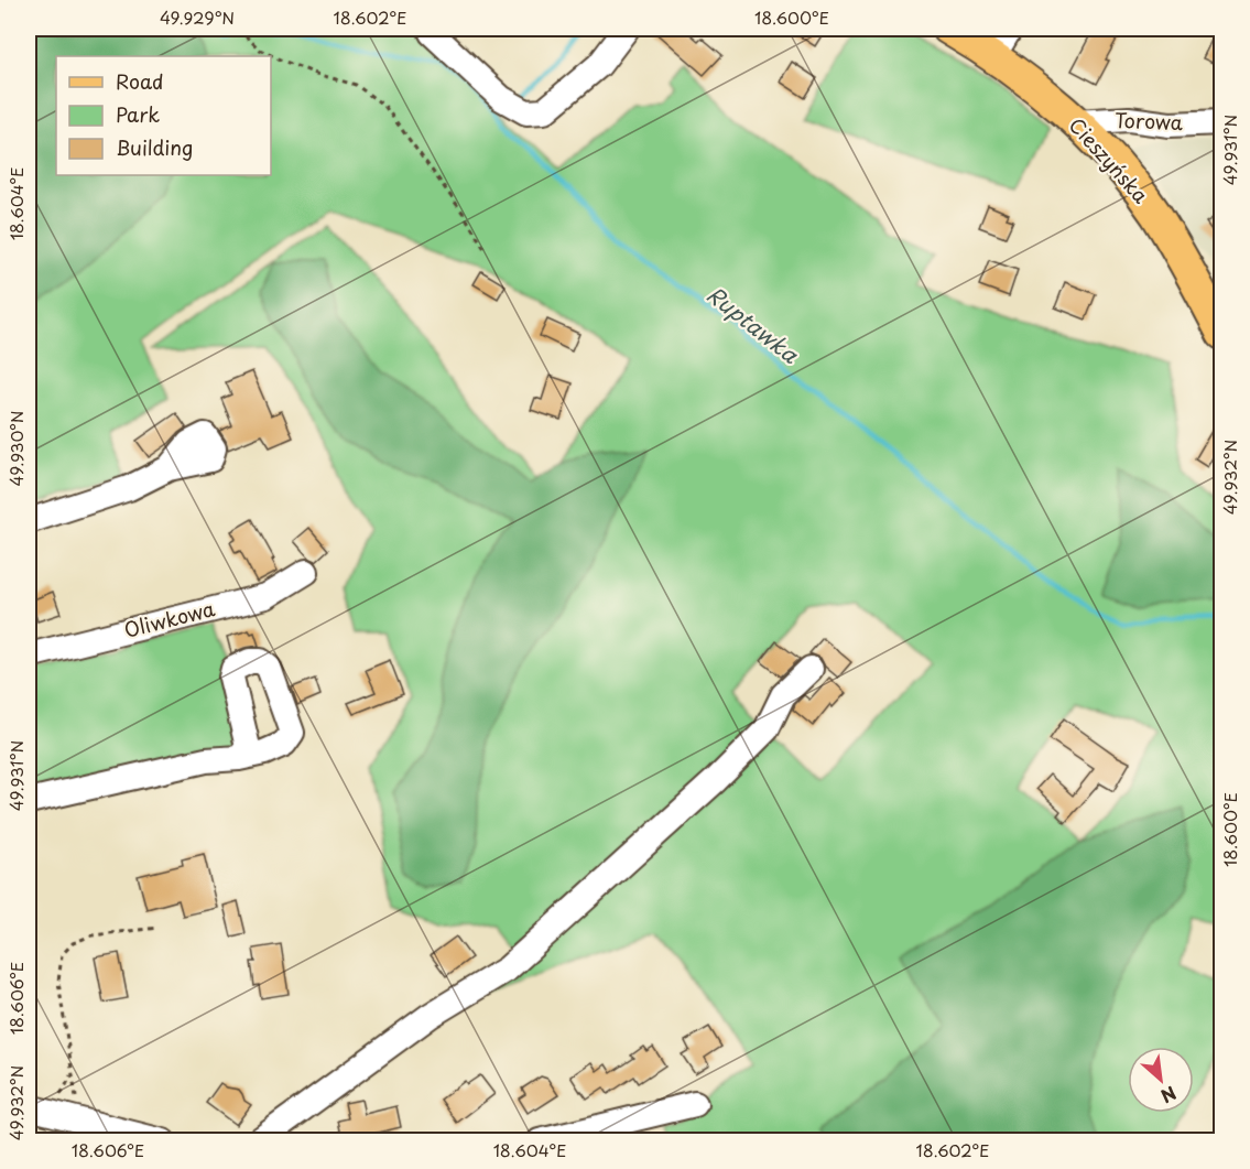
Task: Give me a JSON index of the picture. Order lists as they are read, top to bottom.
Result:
{
  "streets": {
    "main road": ["Cieszyńska"],
    "street": ["Torowa", "Oliwkowa"]
  },
  "crossings": [
    ["Torowa", "Cieszyńska"]
  ],
  "water": ["Ruptawka"],
  "legend": ["Road", "Park", "Building"],
  "north": "bottom right",
  "coordinates": [
    "49.929°N",
    "18.602°E",
    "18.600°E",
    "49.931°N",
    "18.604°E",
    "49.930°N",
    "49.932°N",
    "18.606°E"
  ]
}
